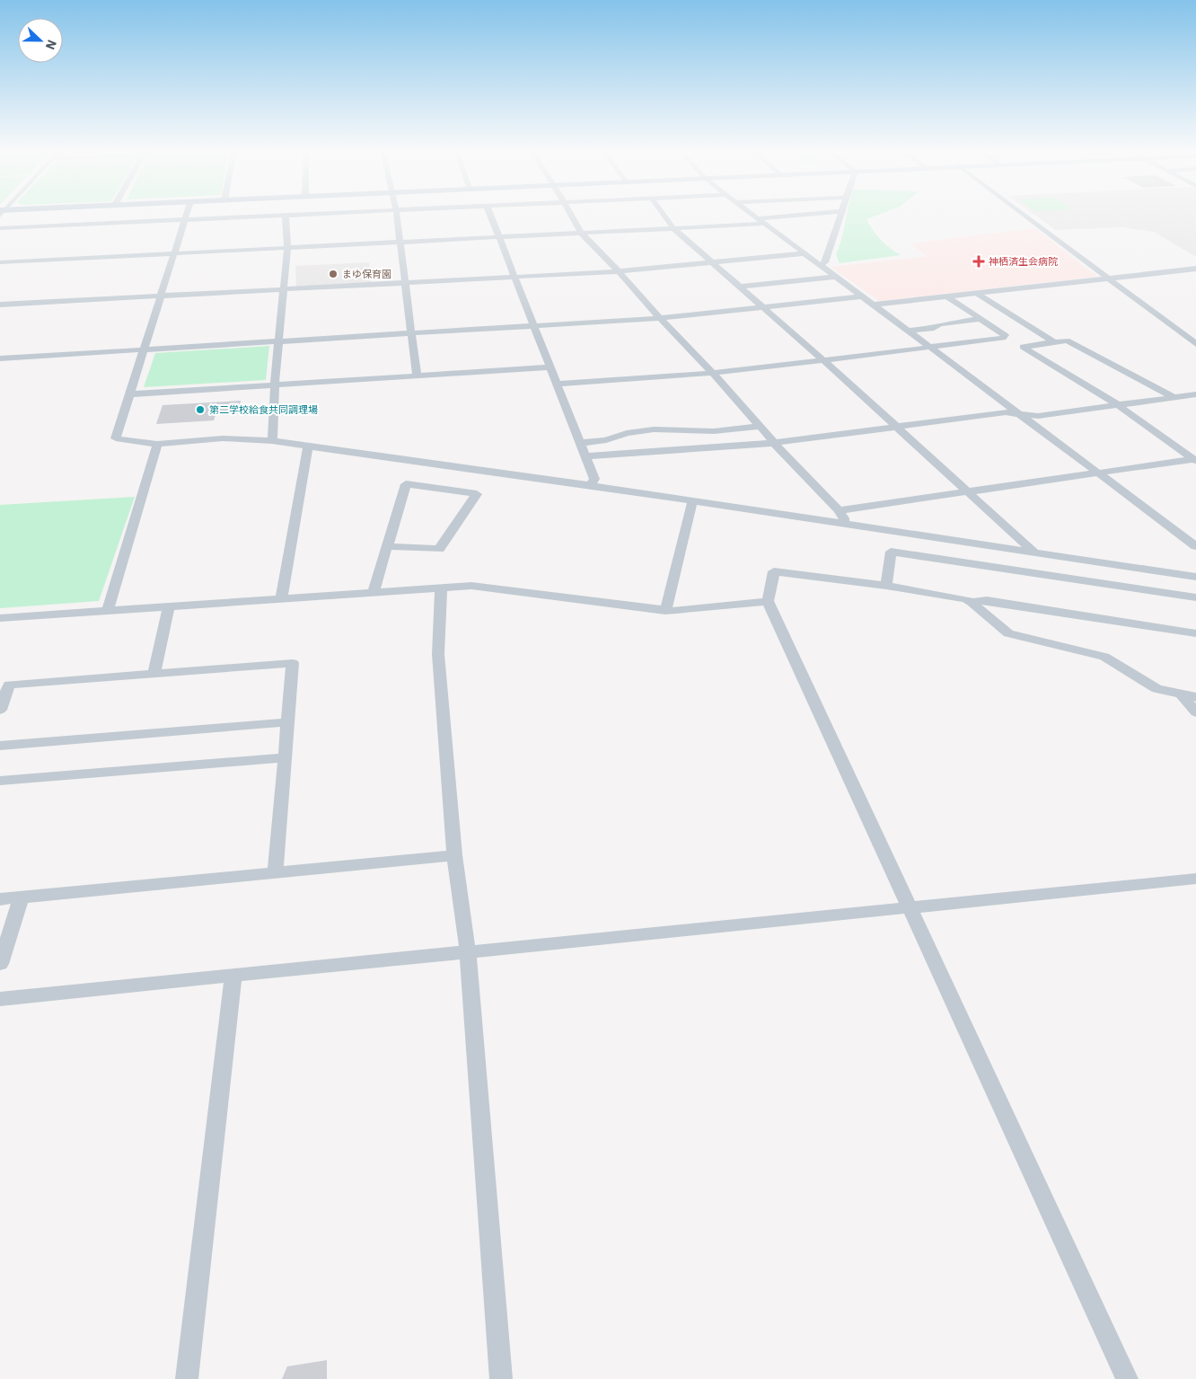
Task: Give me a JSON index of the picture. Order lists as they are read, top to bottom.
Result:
{
  "places": {
    "health": ["神栖済生会病院"],
    "other": ["まゆ保育園", "第二学校給食共同調理場"]
  },
  "north": "right"
}
